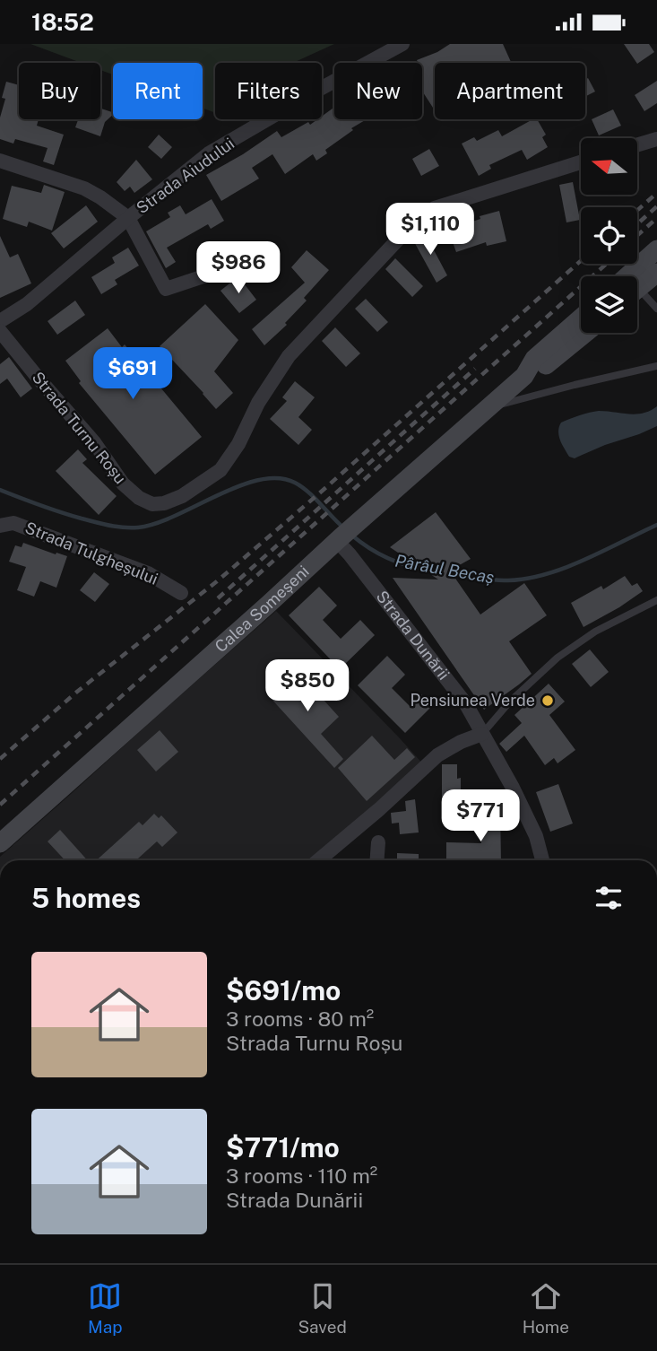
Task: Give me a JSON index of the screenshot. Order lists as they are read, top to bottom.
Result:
{
  "streets": {
    "main road": ["Calea Someșeni"],
    "street": [
      "Strada Aiudului",
      "Strada Turnu Roșu",
      "Strada Tulgheșului",
      "Strada Dunării"
    ]
  },
  "crossings": [
    ["Calea Someșeni", "Strada Dunării"]
  ],
  "water": ["Pârâul Becaș"],
  "places": ["Pensiunea Verde"],
  "north": "left",
  "page": {
    "status": "18:52",
    "chip": [
      "Buy",
      "Rent",
      "Filters",
      "New",
      "Apartment"
    ],
    "price": [
      "$1,110",
      "$986",
      "$691",
      "$850",
      "$771"
    ],
    "heading": "5 homes",
    "list": [
      {
        "name": "$691/mo",
        "note": "3 rooms · 80 m² · Strada Turnu Roșu"
      },
      {
        "name": "$771/mo",
        "note": "3 rooms · 110 m² · Strada Dunării"
      }
    ],
    "tabs": ["Map", "Saved", "Home"]
  }
}
